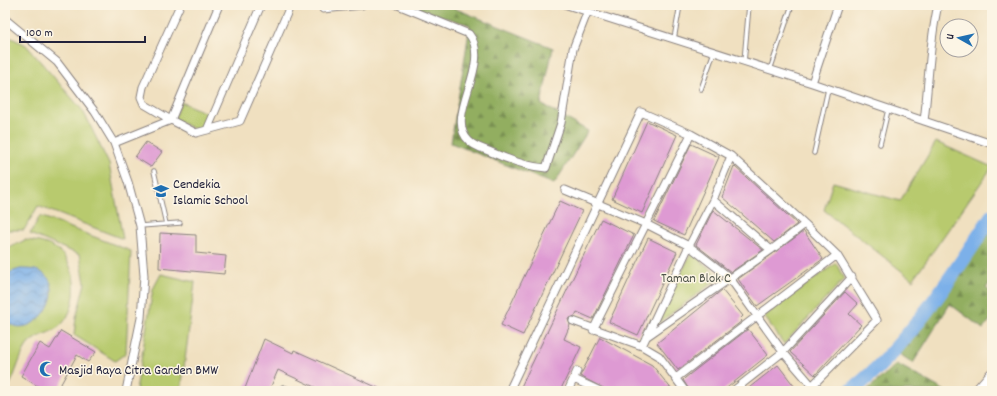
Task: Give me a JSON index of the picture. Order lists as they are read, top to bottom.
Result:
{
  "parks": ["Taman Blok C"],
  "places": {
    "school or university": ["Cendekia Islamic School"],
    "mosque": ["Masjid Raya Citra Garden BMW"]
  },
  "scale_bar": "100 m",
  "north": "left"
}
